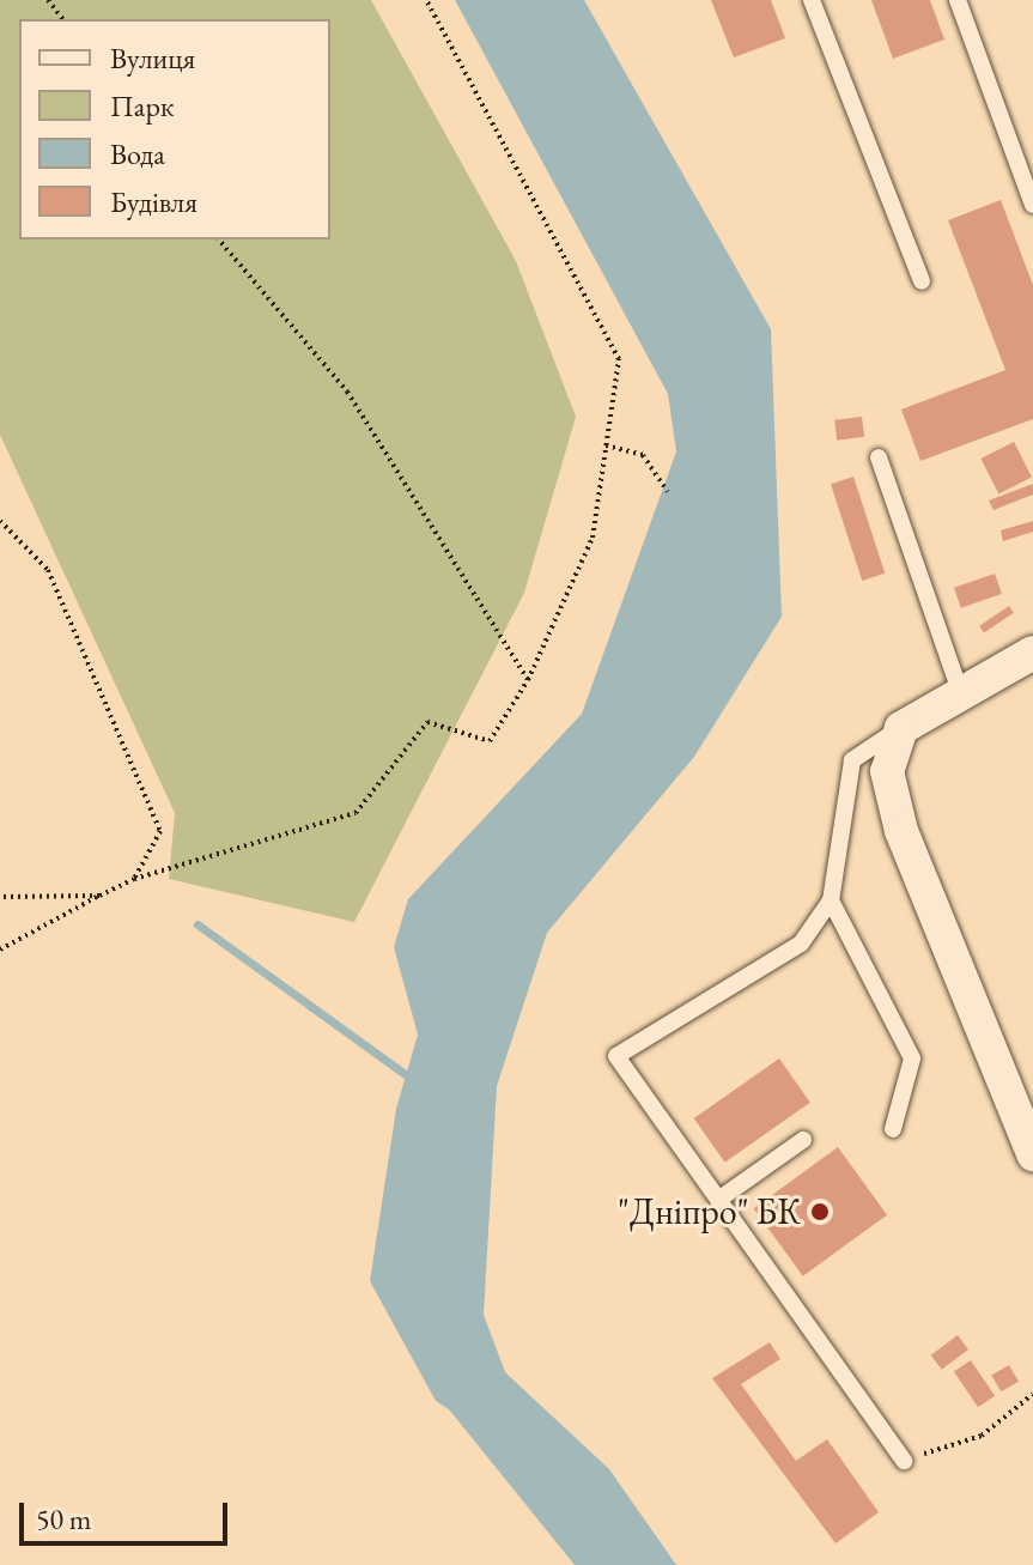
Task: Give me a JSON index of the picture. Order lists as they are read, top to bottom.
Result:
{
  "places": ["\"Дніпро\" БК"],
  "legend": [
    "Вулиця",
    "Парк",
    "Вода",
    "Будівля"
  ],
  "scale_bar": "50 m"
}
